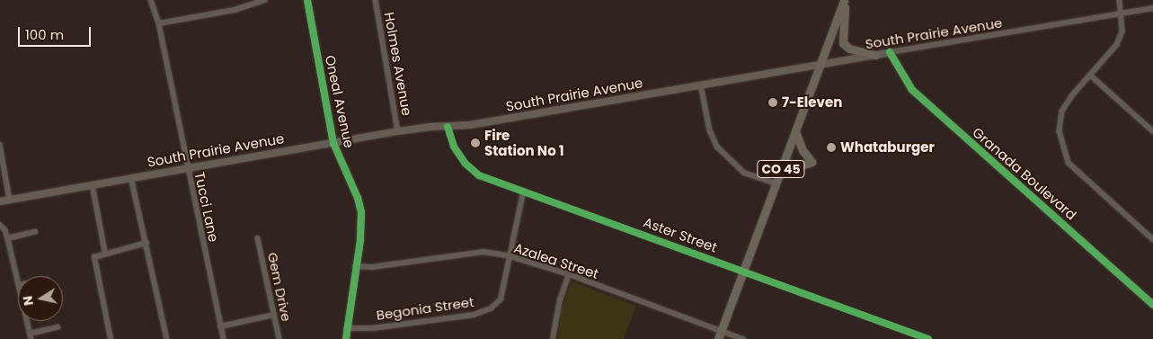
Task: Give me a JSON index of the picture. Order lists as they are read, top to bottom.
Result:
{
  "streets": {
    "main road": [
      "South Prairie Avenue",
      "Oneal Avenue",
      "CO 45",
      "Granada Boulevard"
    ],
    "street": [
      "Holmes Avenue",
      "Tucci Lane",
      "Aster Street",
      "Azalea Street",
      "Gem Drive",
      "Begonia Street"
    ]
  },
  "crossings": [
    ["South Prairie Avenue", "Holmes Avenue"],
    ["South Prairie Avenue", "Oneal Avenue"],
    ["South Prairie Avenue", "CO 45"],
    ["South Prairie Avenue", "Granada Boulevard"],
    ["South Prairie Avenue", "Tucci Lane"],
    ["South Prairie Avenue", "Aster Street"],
    ["Oneal Avenue", "Azalea Street"],
    ["Oneal Avenue", "Begonia Street"],
    ["CO 45", "Aster Street"],
    ["CO 45", "Azalea Street"],
    ["Aster Street", "Begonia Street"],
    ["Azalea Street", "Begonia Street"]
  ],
  "places": ["7-Eleven", "Fire Station No 1", "Whataburger"],
  "scale_bar": "100 m",
  "north": "left"
}
